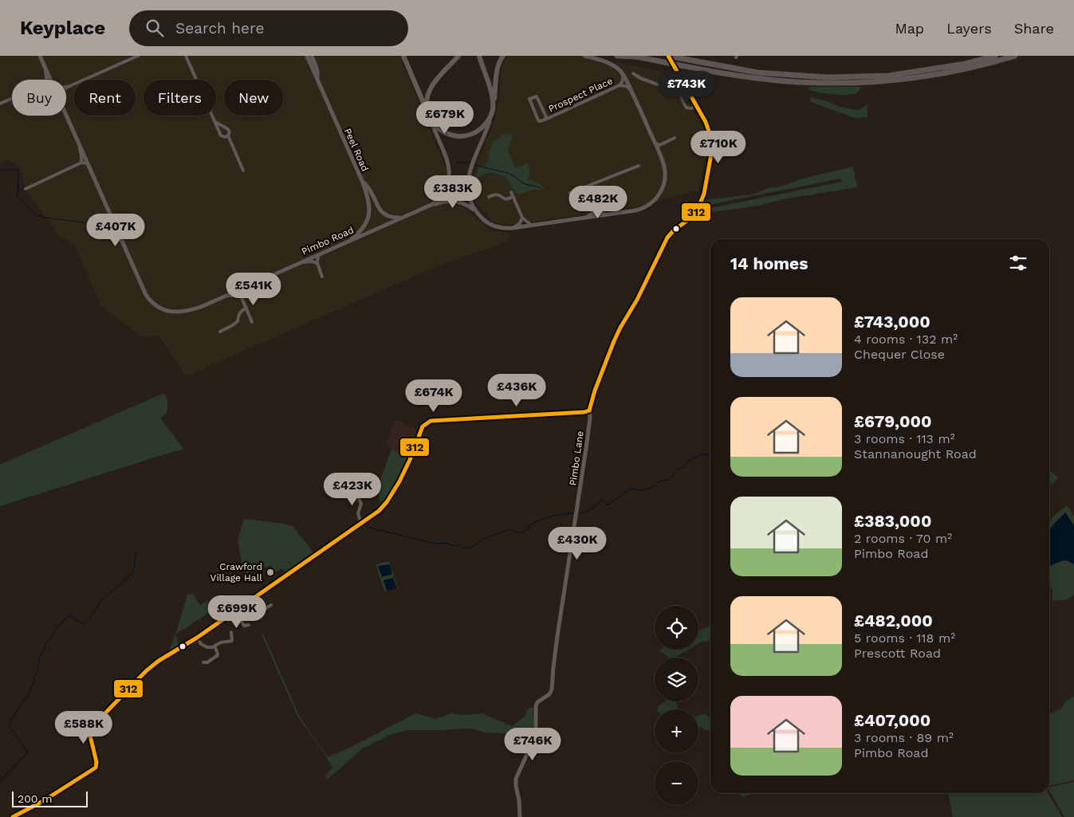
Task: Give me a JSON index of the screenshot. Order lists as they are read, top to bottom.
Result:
{
  "streets": {
    "street": [
      "Prospect Place",
      "Peel Road",
      "Pimbo Road",
      "Pimbo Lane"
    ]
  },
  "crossings": [
    ["Peel Road", "Pimbo Road"]
  ],
  "places": ["Crawford Village Hall"],
  "lines": ["transit line 312"],
  "scale_bar": "200 m",
  "page": {
    "header": "Keyplace",
    "search": "Search here",
    "nav": ["Map", "Layers", "Share"],
    "price": [
      "£743K",
      "£679K",
      "£710K",
      "£383K",
      "£482K",
      "£407K",
      "£541K",
      "£436K",
      "£674K",
      "£423K",
      "£430K",
      "£699K",
      "£588K",
      "£746K"
    ],
    "chip": [
      "Buy",
      "Rent",
      "Filters",
      "New"
    ],
    "heading": "14 homes",
    "list": [
      {
        "name": "£743,000",
        "note": "4 rooms · 132 m² · Chequer Close"
      },
      {
        "name": "£679,000",
        "note": "3 rooms · 113 m² · Stannanought Road"
      },
      {
        "name": "£383,000",
        "note": "2 rooms · 70 m² · Pimbo Road"
      },
      {
        "name": "£482,000",
        "note": "5 rooms · 118 m² · Prescott Road"
      },
      {
        "name": "£407,000",
        "note": "3 rooms · 89 m² · Pimbo Road"
      }
    ],
    "map_buttons": ["+", "−"],
    "scale": "200 m"
  }
}
